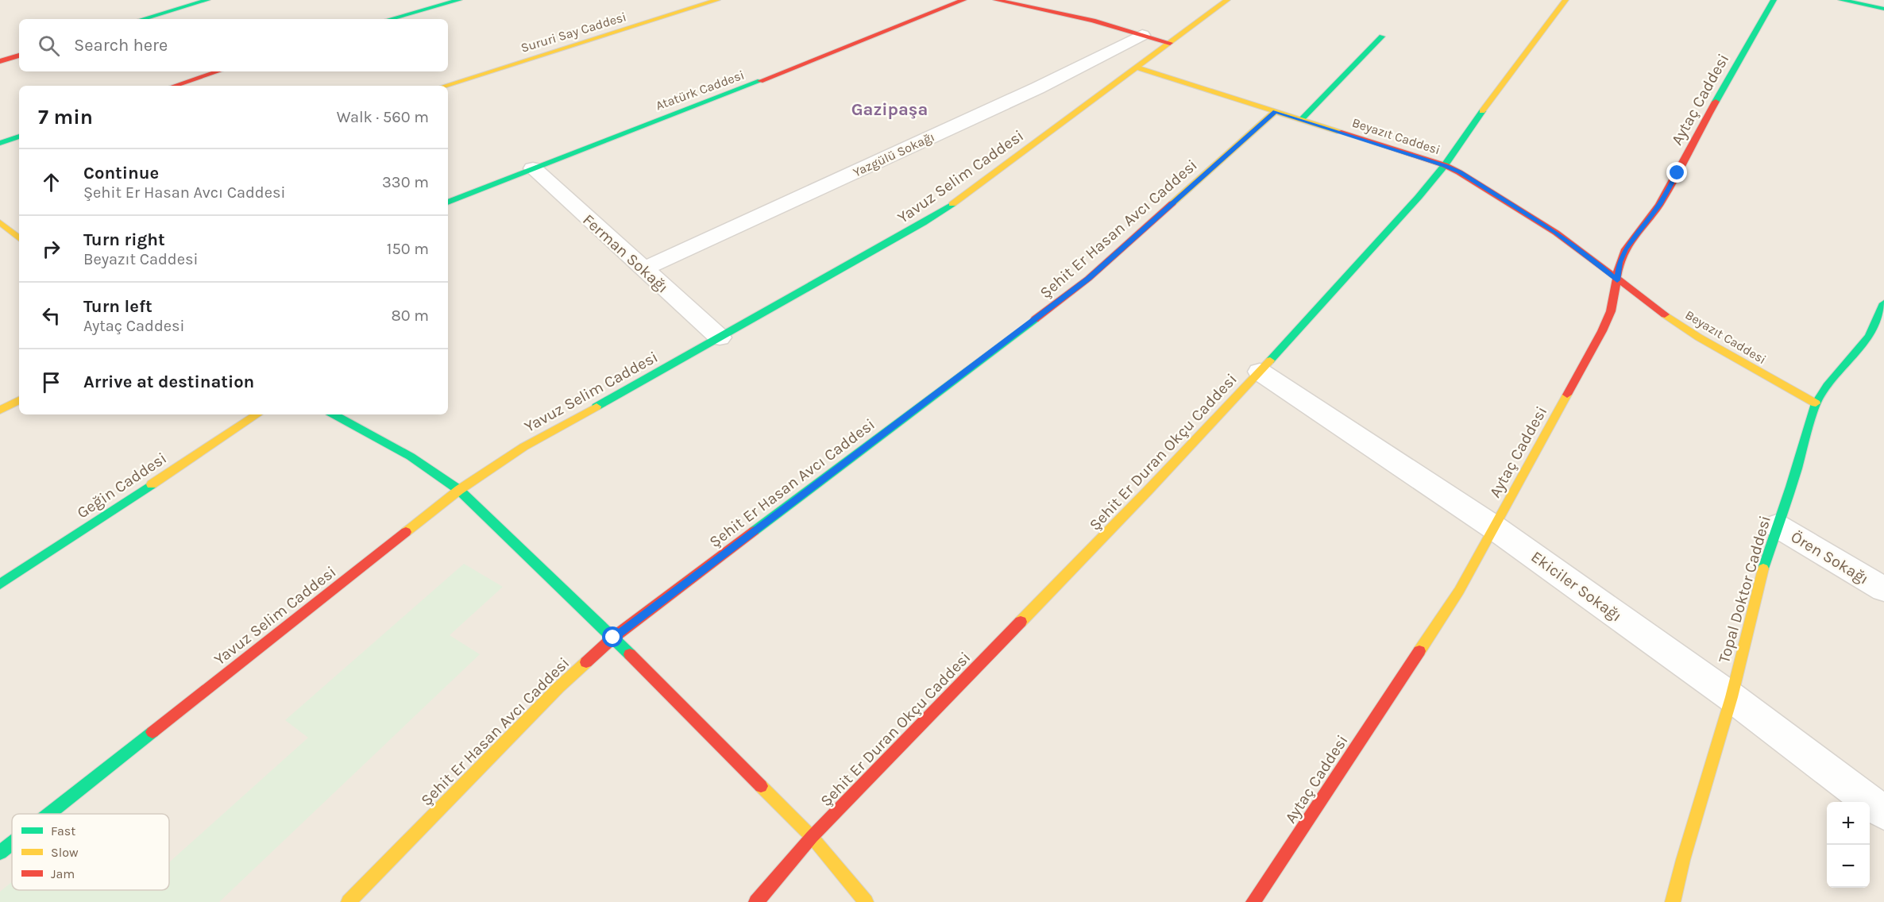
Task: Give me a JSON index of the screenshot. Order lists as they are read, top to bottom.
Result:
{
  "streets": {
    "street": [
      "Sururi Say Caddesi",
      "Atatürk Caddesi",
      "Aytaç Caddesi",
      "Beyazıt Caddesi",
      "Yazgülü Sokağı",
      "Yavuz Selim Caddesi",
      "Şehit Er Hasan Avcı Caddesi",
      "Ferman Sokağı",
      "Şehit Er Duran Okçu Caddesi",
      "Geğin Caddesi",
      "Ören Sokağı",
      "Ekiciler Sokağı",
      "Topal Doktor Caddesi"
    ]
  },
  "crossings": [
    ["Atatürk Caddesi", "Ferman Sokağı"],
    ["Aytaç Caddesi", "Beyazıt Caddesi"],
    ["Aytaç Caddesi", "Ekiciler Sokağı"],
    ["Beyazıt Caddesi", "Yavuz Selim Caddesi"],
    ["Beyazıt Caddesi", "Şehit Er Hasan Avcı Caddesi"],
    ["Beyazıt Caddesi", "Şehit Er Duran Okçu Caddesi"],
    ["Beyazıt Caddesi", "Topal Doktor Caddesi"],
    ["Yazgülü Sokağı", "Ferman Sokağı"],
    ["Yavuz Selim Caddesi", "Ferman Sokağı"],
    ["Şehit Er Duran Okçu Caddesi", "Ekiciler Sokağı"],
    ["Ören Sokağı", "Topal Doktor Caddesi"],
    ["Ekiciler Sokağı", "Topal Doktor Caddesi"]
  ],
  "districts": ["Gazipaşa"],
  "legend": ["Fast", "Slow", "Jam"],
  "page": {
    "search": "Search here",
    "heading": ["7 min", "Walk · 560 m"],
    "list": [
      ["Continue", "Şehit Er Hasan Avcı Caddesi", "330 m"],
      ["Turn right", "Beyazıt Caddesi", "150 m"],
      ["Turn left", "Aytaç Caddesi", "80 m"],
      "Arrive at destination"
    ],
    "map_buttons": ["+", "−"]
  }
}
